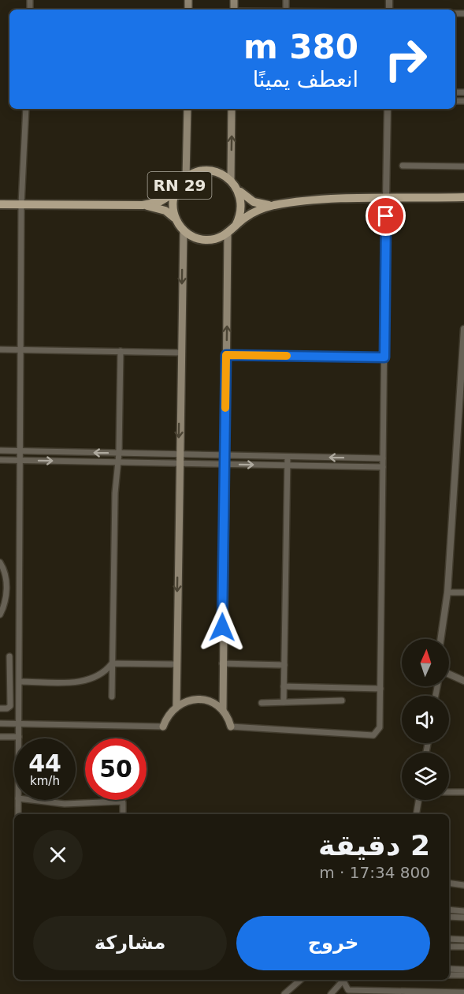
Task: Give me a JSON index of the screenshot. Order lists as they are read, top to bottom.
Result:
{
  "streets": {
    "main road": ["RN 29"]
  },
  "north": "top",
  "page": {
    "turn": ["380 m", "انعطف يمينًا"],
    "speed": "44 km/h",
    "limit": "50",
    "heading": ["2 دقيقة", "800 m · 17:34"],
    "buttons": ["خروج", "مشاركة"]
  }
}
